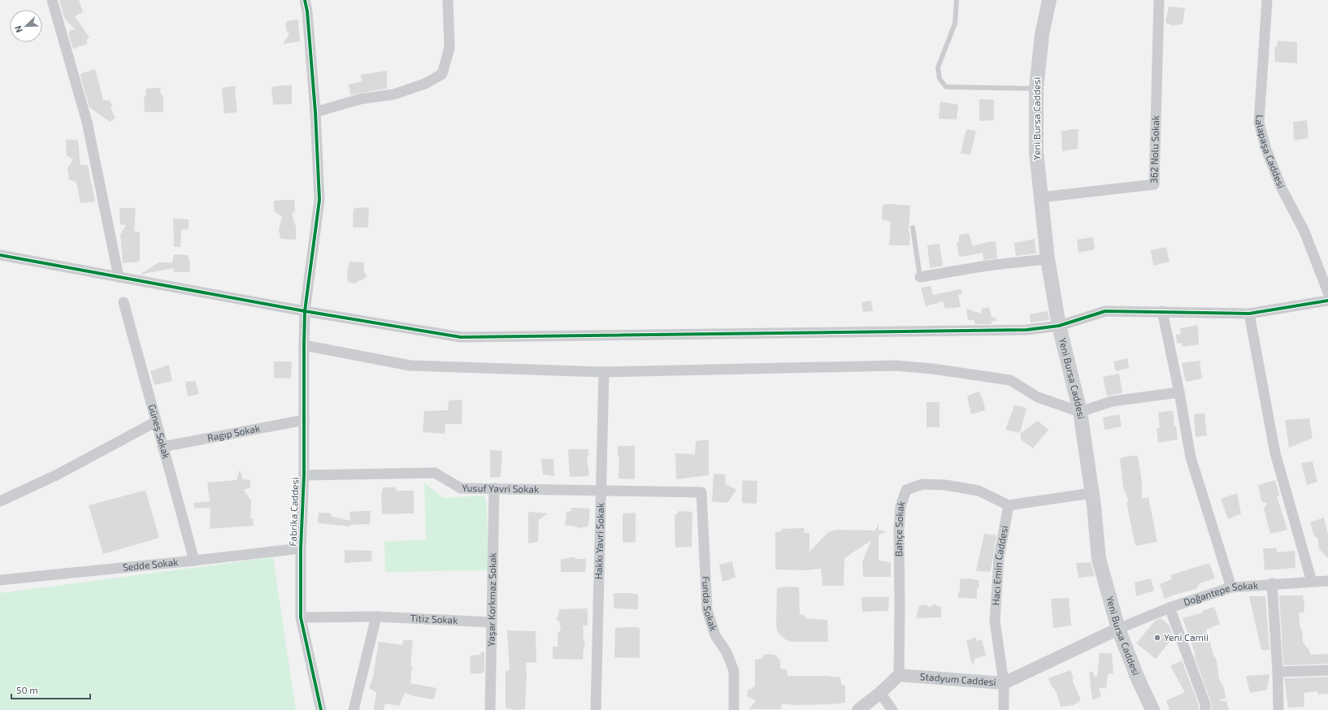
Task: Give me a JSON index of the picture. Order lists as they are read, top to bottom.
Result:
{
  "streets": {
    "main road": ["Yeni Bursa Caddesi"],
    "street": [
      "362 Nolu Sokak",
      "Lalapaşa Caddesi",
      "Güneş Sokak",
      "Ragıp Sokak",
      "Yusuf Yavri Sokak",
      "Fabrika Caddesi",
      "Bahçe Sokak",
      "Hakkı Yavri Sokak",
      "Sedde Sokak",
      "Hacı Emin Caddesi",
      "Doğantepe Sokak",
      "Yaşar Korkmaz Sokak",
      "Funda Sokak",
      "Titiz Sokak",
      "Stadyum Caddesi"
    ]
  },
  "crossings": [
    ["Yeni Bursa Caddesi", "362 Nolu Sokak"],
    ["Yeni Bursa Caddesi", "Doğantepe Sokak"],
    ["Yeni Bursa Caddesi", "Stadyum Caddesi"],
    ["Güneş Sokak", "Ragıp Sokak"],
    ["Güneş Sokak", "Sedde Sokak"],
    ["Ragıp Sokak", "Fabrika Caddesi"],
    ["Yusuf Yavri Sokak", "Fabrika Caddesi"],
    ["Yusuf Yavri Sokak", "Hakkı Yavri Sokak"],
    ["Yusuf Yavri Sokak", "Yaşar Korkmaz Sokak"],
    ["Yusuf Yavri Sokak", "Funda Sokak"],
    ["Fabrika Caddesi", "Sedde Sokak"],
    ["Fabrika Caddesi", "Titiz Sokak"],
    ["Bahçe Sokak", "Hacı Emin Caddesi"],
    ["Bahçe Sokak", "Stadyum Caddesi"],
    ["Hacı Emin Caddesi", "Stadyum Caddesi"],
    ["Doğantepe Sokak", "Stadyum Caddesi"],
    ["Yaşar Korkmaz Sokak", "Titiz Sokak"]
  ],
  "places": ["Yeni Camii"],
  "scale_bar": "50 m",
  "north": "bottom left"
}
